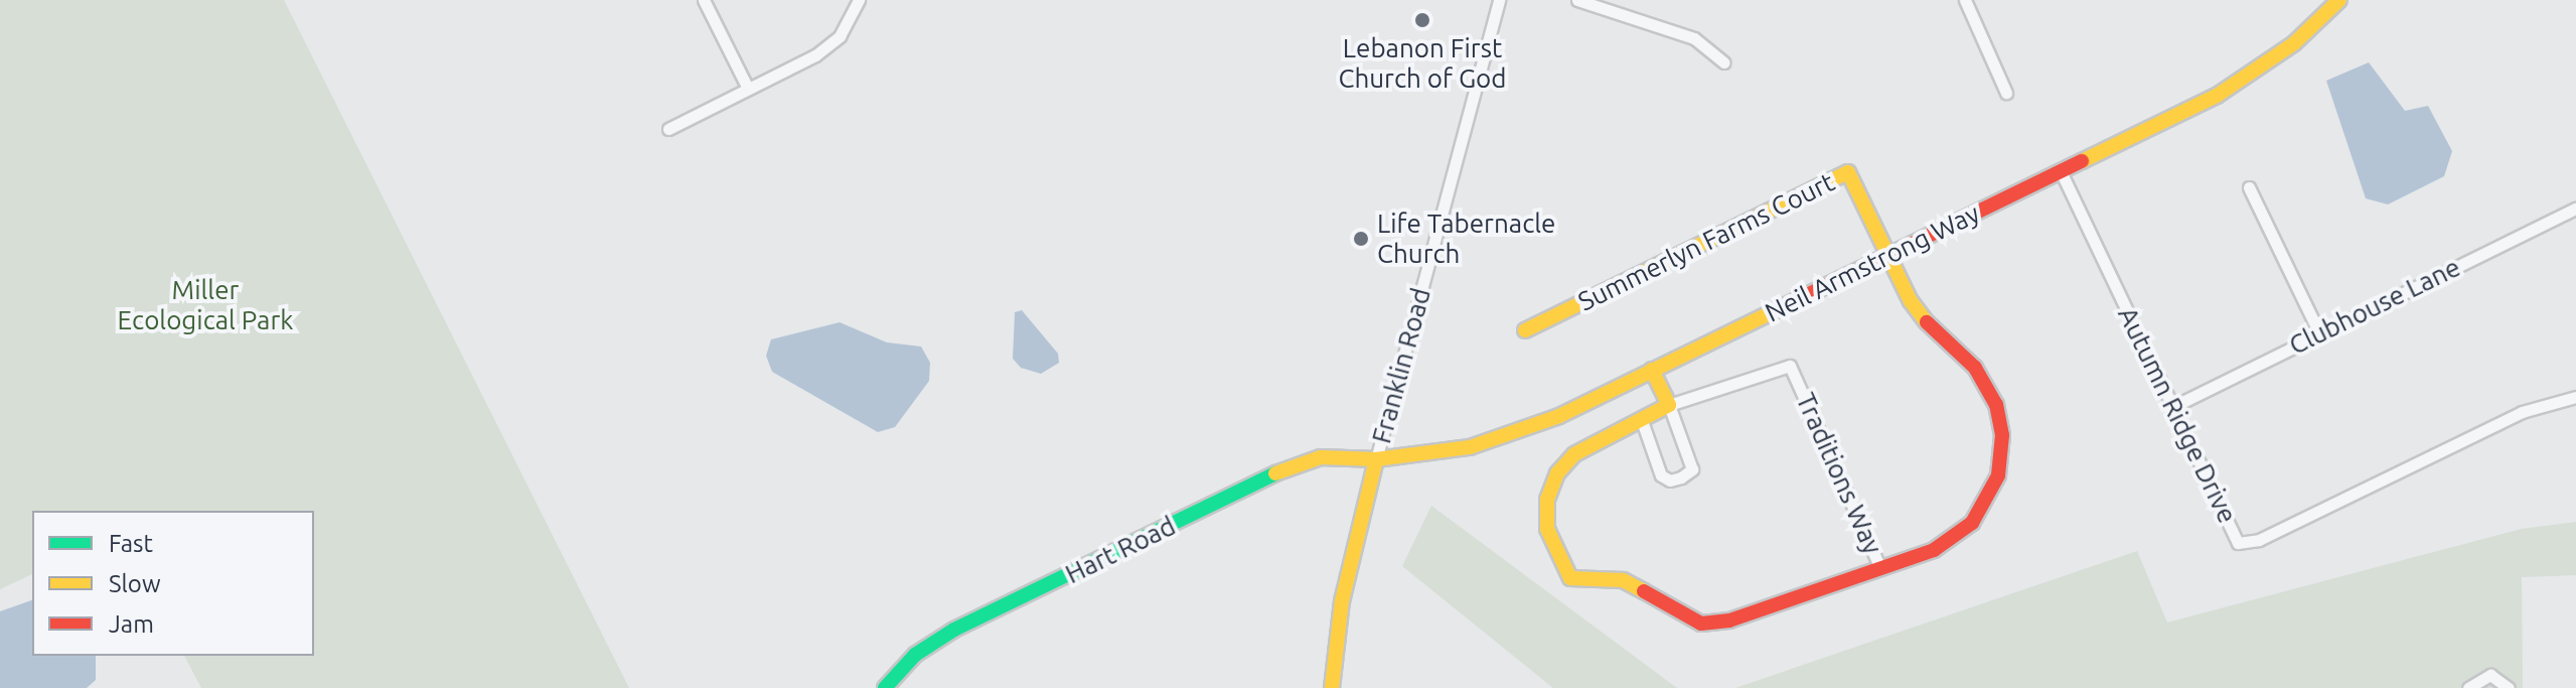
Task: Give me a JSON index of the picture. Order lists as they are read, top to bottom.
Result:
{
  "streets": {
    "street": [
      "Summerlyn Farms Court",
      "Neil Armstrong Way",
      "Clubhouse Lane",
      "Franklin Road",
      "Autumn Ridge Drive",
      "Traditions Way",
      "Hart Road"
    ]
  },
  "crossings": [
    ["Summerlyn Farms Court", "Neil Armstrong Way"],
    ["Summerlyn Farms Court", "Traditions Way"],
    ["Neil Armstrong Way", "Franklin Road"],
    ["Neil Armstrong Way", "Autumn Ridge Drive"],
    ["Neil Armstrong Way", "Traditions Way"],
    ["Neil Armstrong Way", "Hart Road"],
    ["Clubhouse Lane", "Autumn Ridge Drive"],
    ["Franklin Road", "Hart Road"]
  ],
  "parks": ["Miller Ecological Park"],
  "places": ["Lebanon First Church of God", "Life Tabernacle Church"],
  "legend": ["Fast", "Slow", "Jam"]
}
